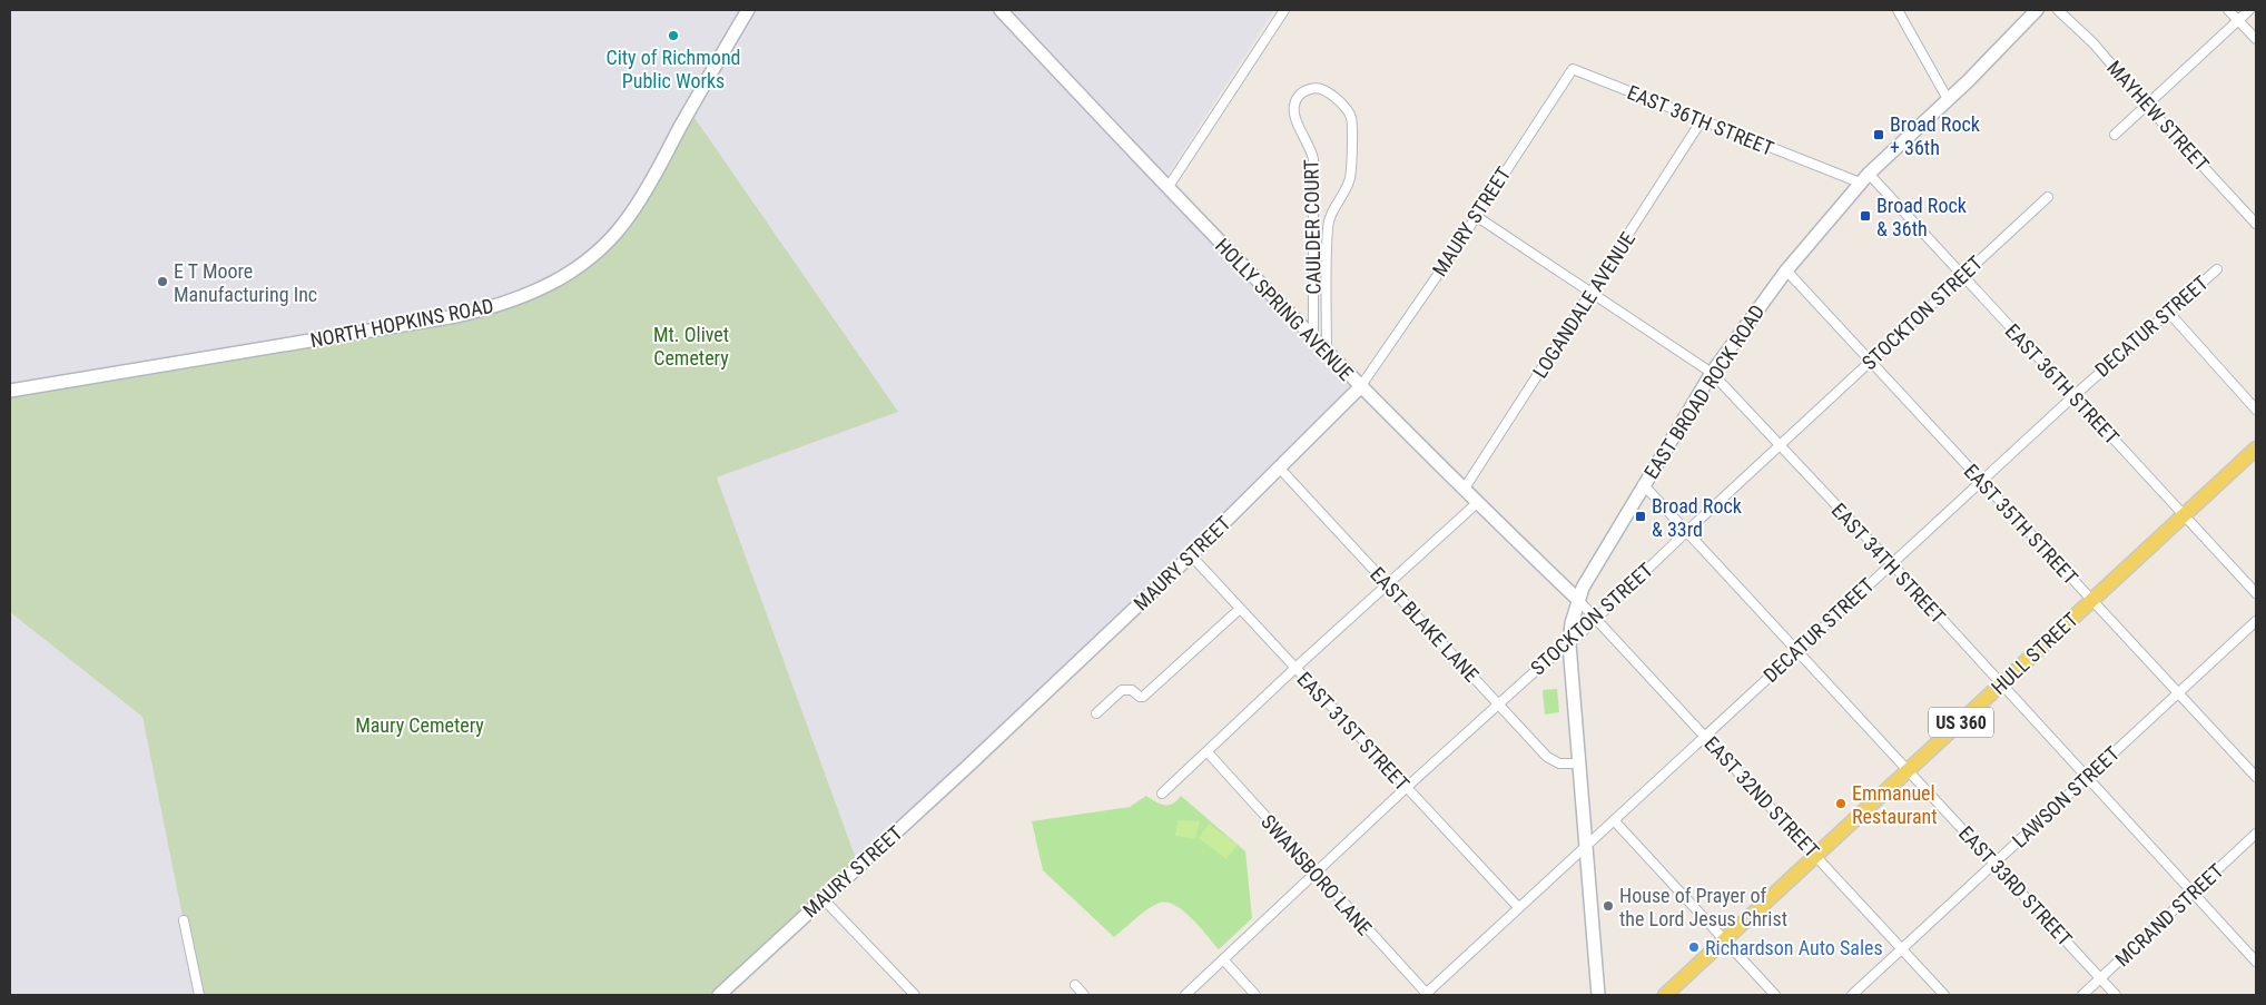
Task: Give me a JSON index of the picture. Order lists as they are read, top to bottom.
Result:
{
  "streets": {
    "main road": [
      "MAURY STREET",
      "HOLLY SPRING AVENUE",
      "NORTH HOPKINS ROAD",
      "EAST BROAD ROCK ROAD",
      "HULL STREET",
      "US 360"
    ],
    "street": [
      "MAYHEW STREET",
      "EAST 36TH STREET",
      "CAULDER COURT",
      "LOGANDALE AVENUE",
      "STOCKTON STREET",
      "DECATUR STREET",
      "EAST 35TH STREET",
      "EAST 34TH STREET",
      "EAST BLAKE LANE",
      "EAST 31ST STREET",
      "EAST 32ND STREET",
      "LAWSON STREET",
      "SWANSBORO LANE",
      "EAST 33RD STREET",
      "MCRAND STREET"
    ]
  },
  "crossings": [
    ["EAST 36TH STREET", "MAURY STREET"],
    ["EAST 36TH STREET", "LOGANDALE AVENUE"],
    ["EAST 36TH STREET", "STOCKTON STREET"],
    ["EAST 36TH STREET", "DECATUR STREET"],
    ["EAST 36TH STREET", "EAST BROAD ROCK ROAD"],
    ["EAST 36TH STREET", "HULL STREET"],
    ["MAURY STREET", "HOLLY SPRING AVENUE"],
    ["MAURY STREET", "EAST 34TH STREET"],
    ["MAURY STREET", "EAST BLAKE LANE"],
    ["MAURY STREET", "EAST 31ST STREET"],
    ["CAULDER COURT", "HOLLY SPRING AVENUE"],
    ["LOGANDALE AVENUE", "HOLLY SPRING AVENUE"],
    ["LOGANDALE AVENUE", "EAST 34TH STREET"],
    ["HOLLY SPRING AVENUE", "EAST BROAD ROCK ROAD"],
    ["HOLLY SPRING AVENUE", "EAST 32ND STREET"],
    ["STOCKTON STREET", "EAST BROAD ROCK ROAD"],
    ["STOCKTON STREET", "EAST 35TH STREET"],
    ["STOCKTON STREET", "EAST 34TH STREET"],
    ["STOCKTON STREET", "EAST BLAKE LANE"],
    ["STOCKTON STREET", "EAST 31ST STREET"],
    ["STOCKTON STREET", "EAST 32ND STREET"],
    ["STOCKTON STREET", "SWANSBORO LANE"],
    ["STOCKTON STREET", "EAST 33RD STREET"],
    ["DECATUR STREET", "EAST BROAD ROCK ROAD"],
    ["DECATUR STREET", "EAST 35TH STREET"],
    ["DECATUR STREET", "EAST 34TH STREET"],
    ["DECATUR STREET", "EAST 31ST STREET"],
    ["DECATUR STREET", "EAST 32ND STREET"],
    ["DECATUR STREET", "SWANSBORO LANE"],
    ["DECATUR STREET", "EAST 33RD STREET"],
    ["EAST BROAD ROCK ROAD", "EAST 35TH STREET"],
    ["EAST BROAD ROCK ROAD", "EAST 34TH STREET"],
    ["EAST BROAD ROCK ROAD", "EAST BLAKE LANE"],
    ["EAST BROAD ROCK ROAD", "EAST 32ND STREET"],
    ["EAST BROAD ROCK ROAD", "EAST 33RD STREET"],
    ["EAST 35TH STREET", "HULL STREET"],
    ["EAST 35TH STREET", "LAWSON STREET"],
    ["EAST 34TH STREET", "HULL STREET"],
    ["EAST 34TH STREET", "LAWSON STREET"],
    ["EAST 34TH STREET", "MCRAND STREET"],
    ["HULL STREET", "EAST 32ND STREET"],
    ["HULL STREET", "EAST 33RD STREET"],
    ["EAST 32ND STREET", "LAWSON STREET"],
    ["LAWSON STREET", "EAST 33RD STREET"],
    ["EAST 33RD STREET", "MCRAND STREET"]
  ],
  "parks": ["Mt. Olivet Cemetery", "Maury Cemetery"],
  "places": {
    "other": [
      "City of Richmond Public Works",
      "E T Moore Manufacturing Inc",
      "Emmanuel Restaurant",
      "House of Prayer of the Lord Jesus Christ",
      "Richardson Auto Sales"
    ],
    "transit": ["Broad Rock + 36th", "Broad Rock & 36th", "Broad Rock & 33rd"]
  }
}
